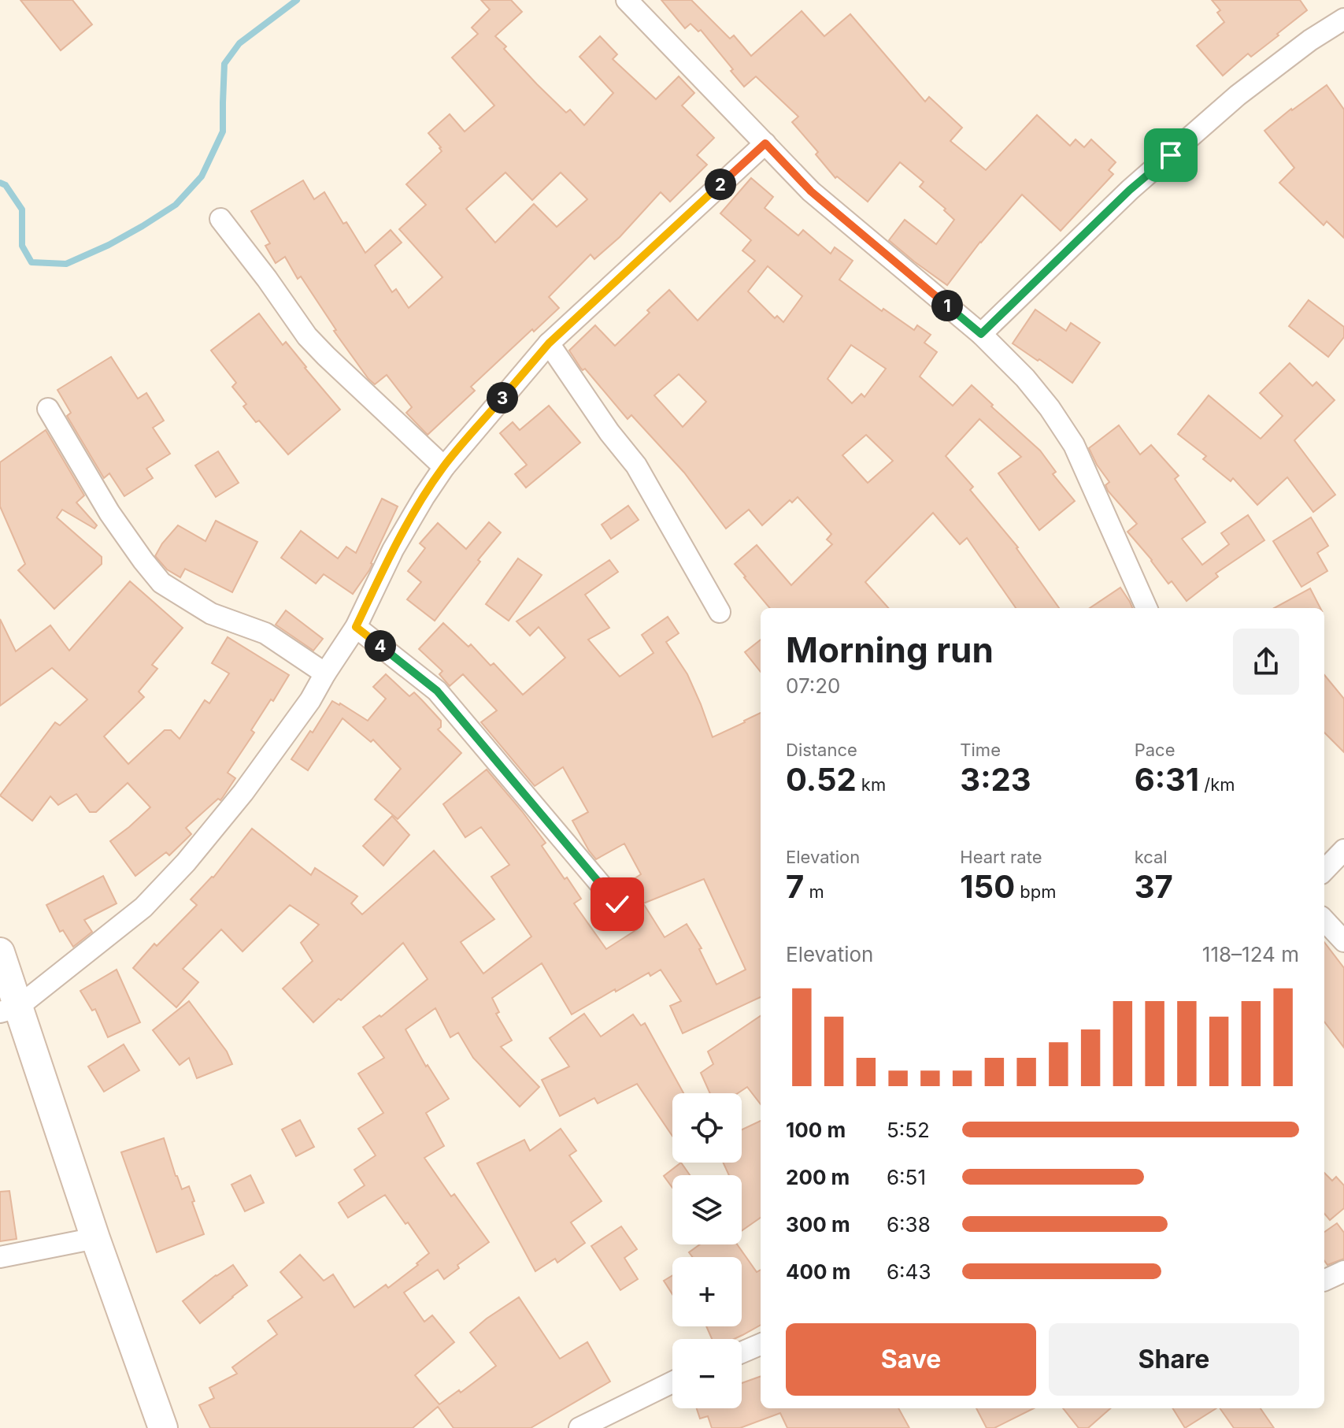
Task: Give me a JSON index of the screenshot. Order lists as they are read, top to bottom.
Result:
{
  "page": {
    "pins": [
      "2",
      "1",
      "3",
      "4"
    ],
    "heading": ["Morning run", "07:20"],
    "stats": [
      ["Distance", "0.52 km"],
      ["Time", "3:23"],
      ["Pace", "6:31 /km"],
      ["Elevation", "7 m"],
      ["Heart rate", "150 bpm"],
      ["kcal", "37"]
    ],
    "chart": ["Elevation", "118–124 m"],
    "map_buttons": ["+", "−"],
    "list": [
      {
        "name": "100 m",
        "note": "5:52"
      },
      {
        "name": "200 m",
        "note": "6:51"
      },
      {
        "name": "300 m",
        "note": "6:38"
      },
      {
        "name": "400 m",
        "note": "6:43"
      }
    ],
    "buttons": ["Save", "Share"]
  }
}
